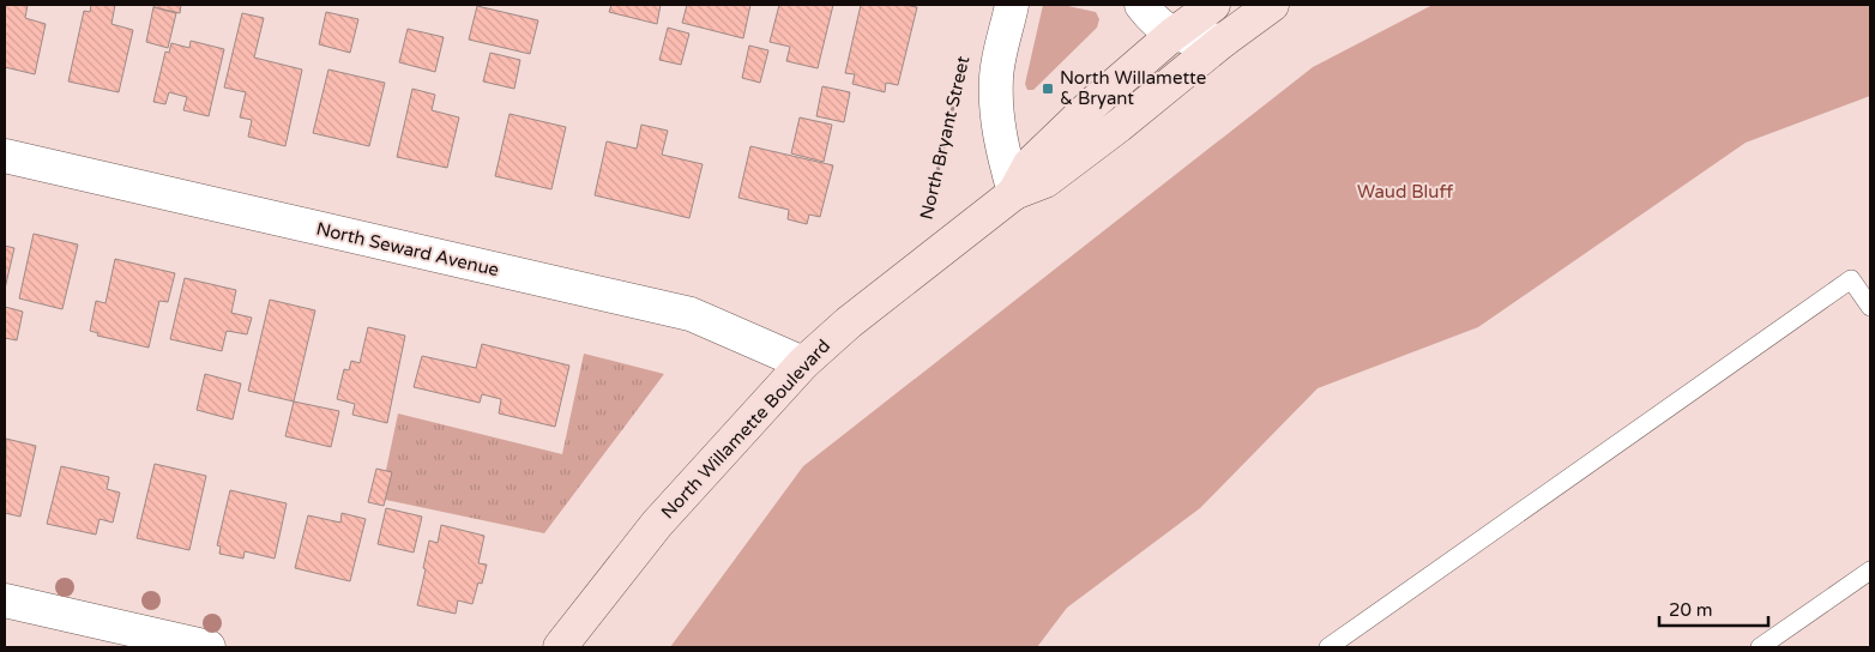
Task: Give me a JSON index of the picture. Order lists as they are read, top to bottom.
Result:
{
  "streets": {
    "main road": ["North Willamette Boulevard"],
    "street": ["North Bryant Street", "North Seward Avenue"]
  },
  "crossings": [
    ["North Bryant Street", "North Willamette Boulevard"],
    ["North Seward Avenue", "North Willamette Boulevard"]
  ],
  "parks": ["Waud Bluff"],
  "places": {
    "transit": ["North Willamette & Bryant"]
  },
  "scale_bar": "20 m"
}
